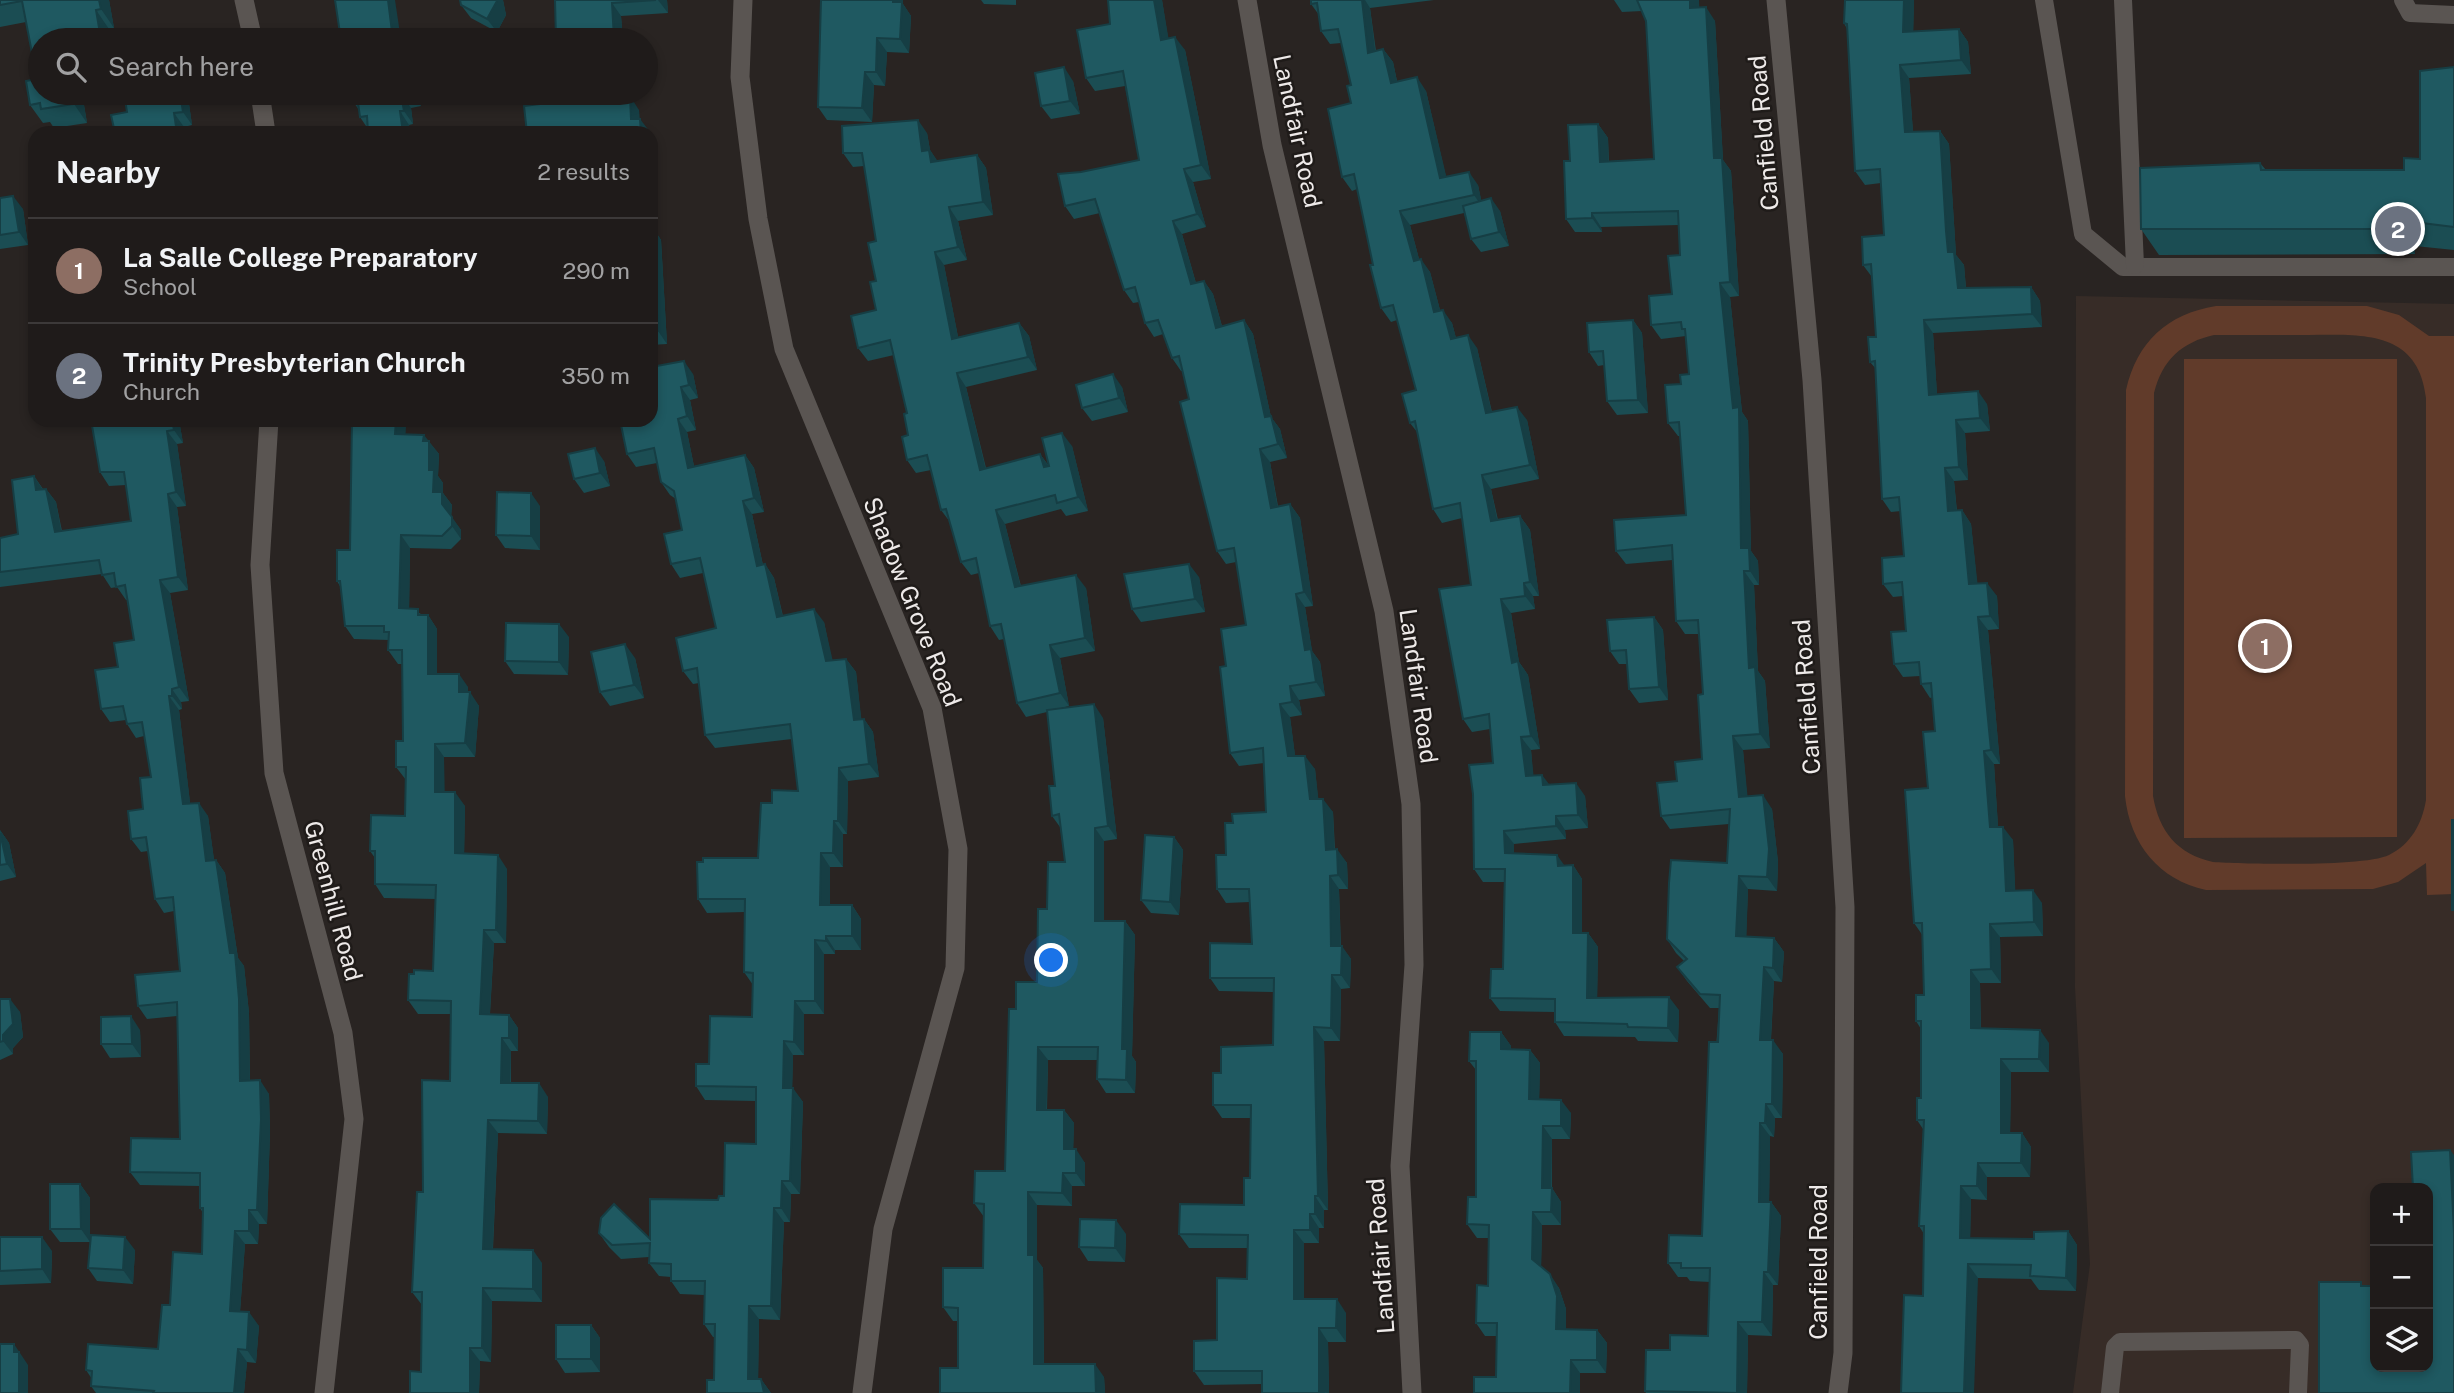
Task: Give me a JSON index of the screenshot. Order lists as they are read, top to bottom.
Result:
{
  "streets": {
    "street": [
      "Landfair Road",
      "Canfield Road",
      "Shadow Grove Road",
      "Greenhill Road"
    ]
  },
  "page": {
    "search": "Search here",
    "heading": ["Nearby", "2 results"],
    "pins": ["2", "1"],
    "list": [
      {
        "mark": "1",
        "name": "La Salle College Preparatory",
        "note": "School",
        "value": "290 m"
      },
      {
        "mark": "2",
        "name": "Trinity Presbyterian Church",
        "note": "Church",
        "value": "350 m"
      }
    ],
    "map_buttons": ["+", "−"]
  }
}
